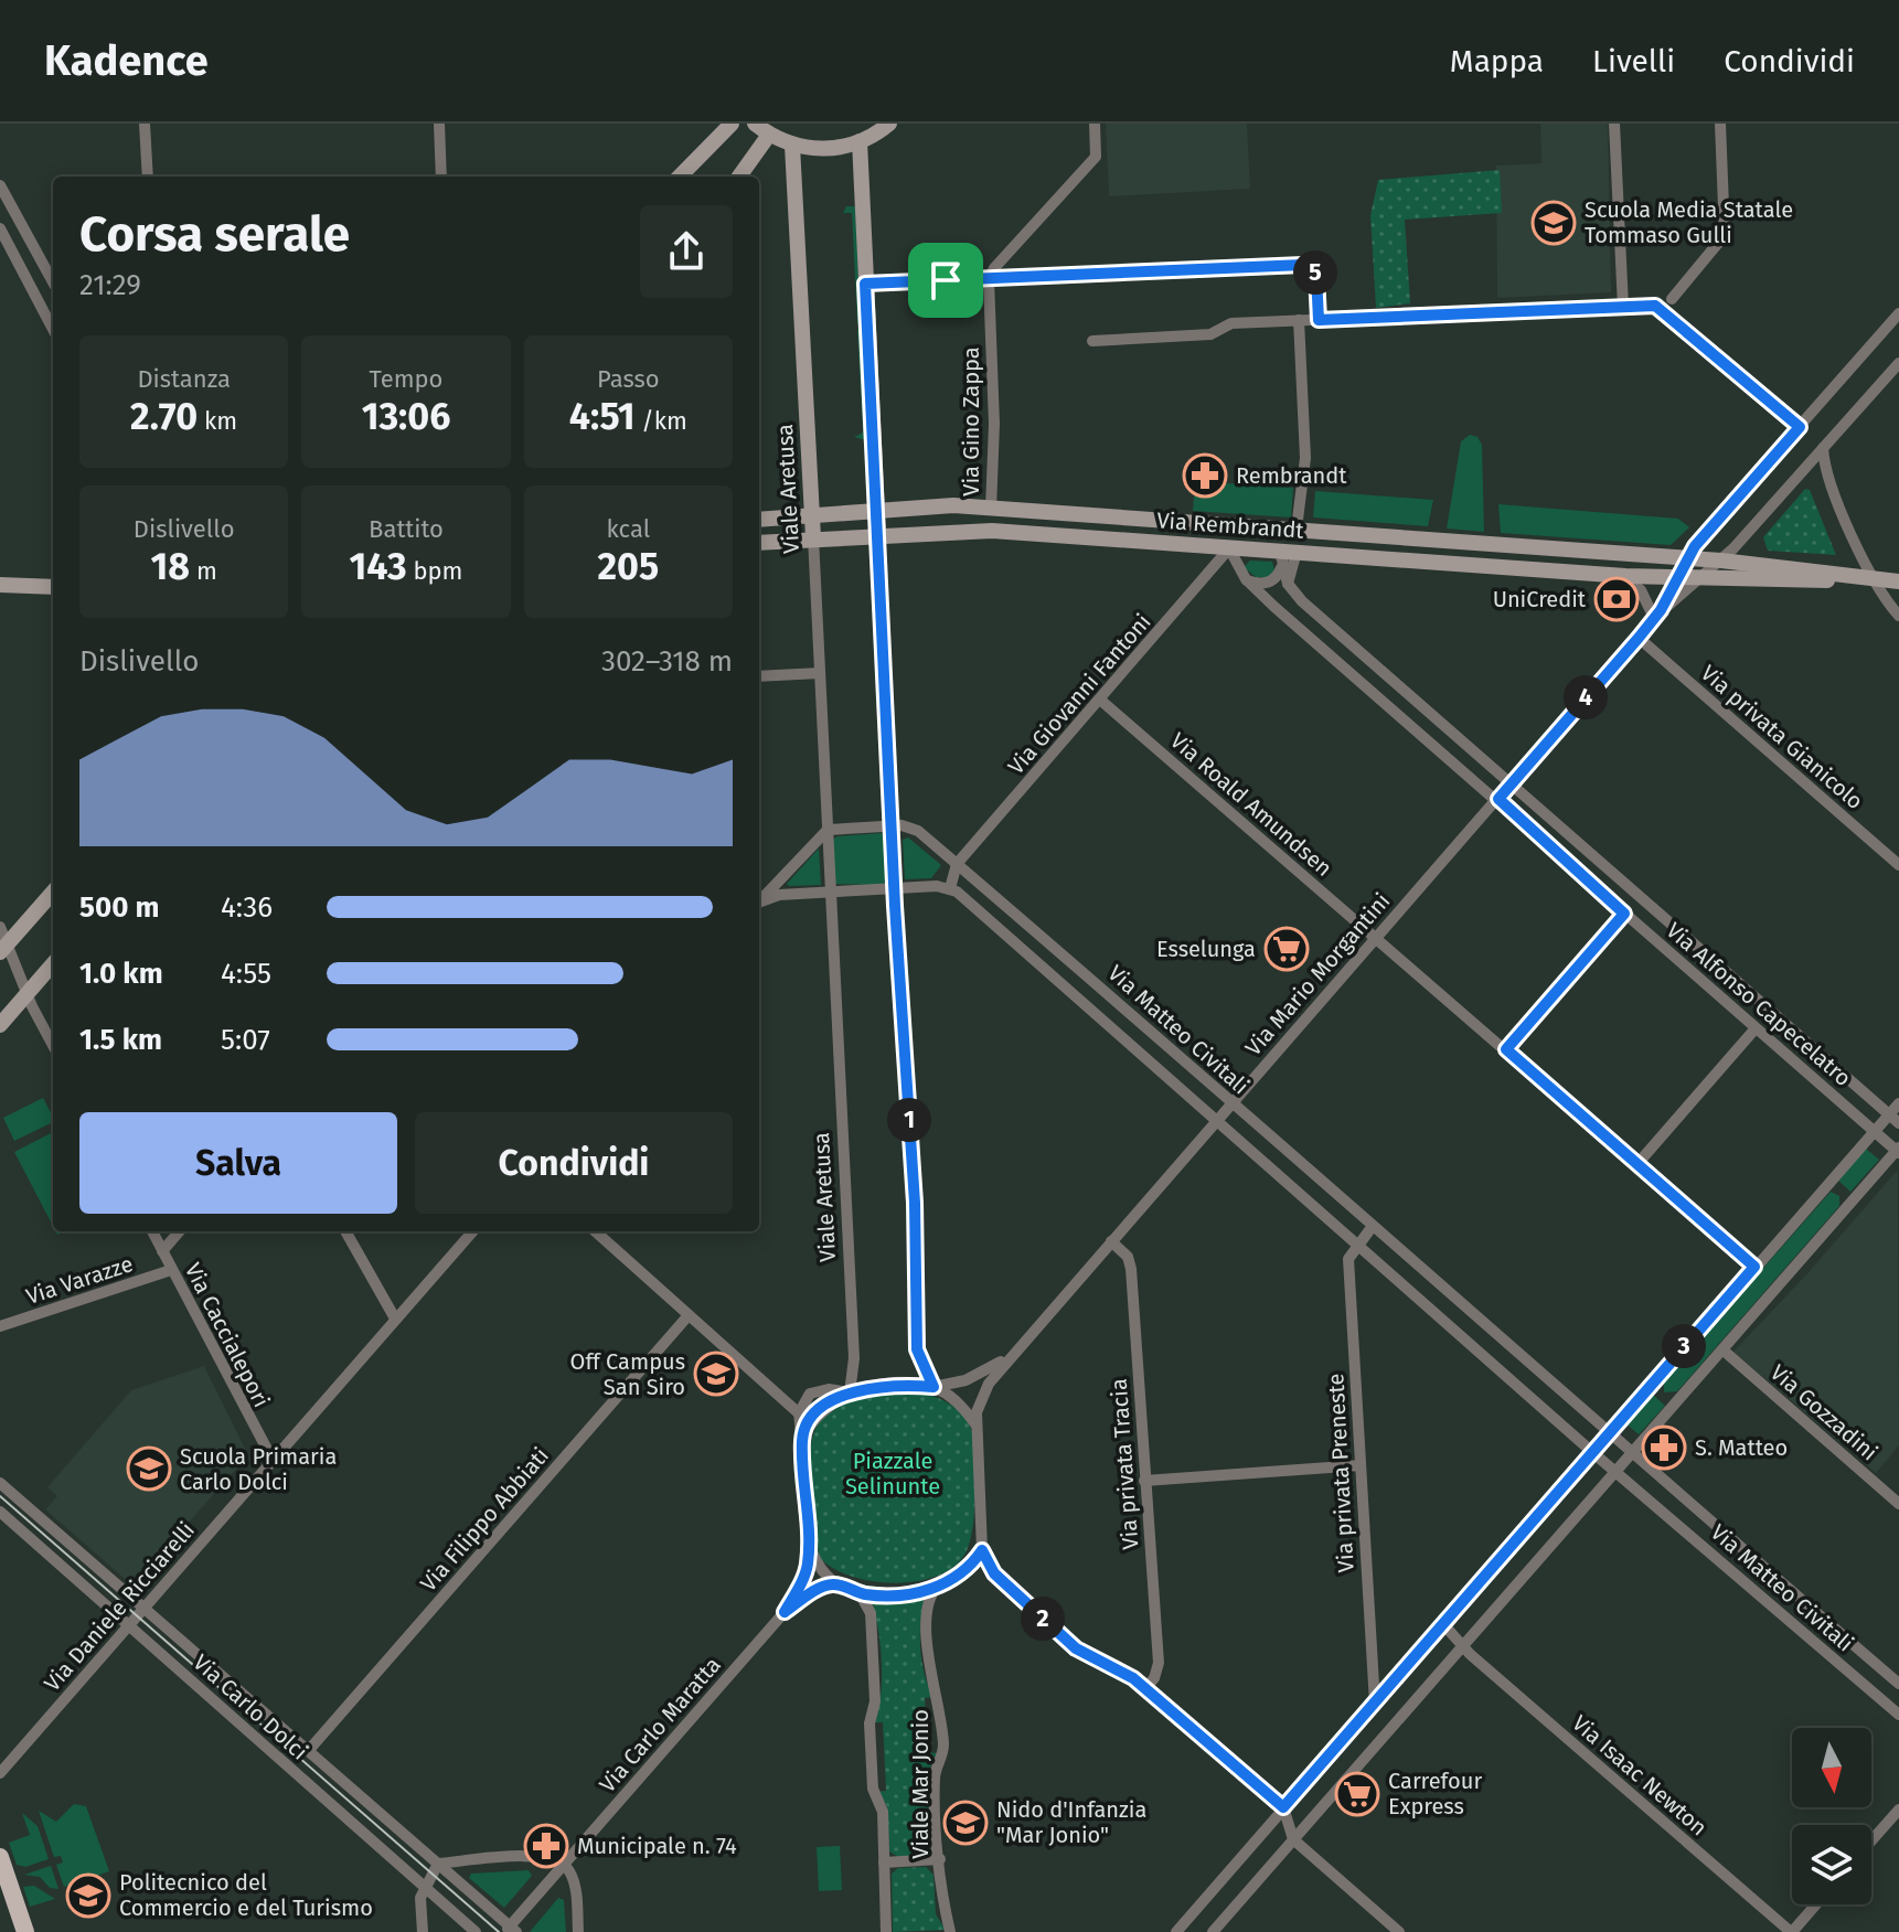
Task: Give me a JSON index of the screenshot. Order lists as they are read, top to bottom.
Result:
{
  "streets": {
    "street": [
      "Via Gino Zappa",
      "Viale Aretusa",
      "Via Rembrandt",
      "Via Giovanni Fantoni",
      "Via privata Gianicolo",
      "Via Roald Amundsen",
      "Via Mario Morgantini",
      "Via Alfonso Capecelatro",
      "Via Matteo Civitali",
      "Via Varazze",
      "Via Caccialepori",
      "Via Gozzadini",
      "Via privata Tracia",
      "Via privata Preneste",
      "Via Filippo Abbiati",
      "Via Daniele Ricciarelli",
      "Via Carlo Dolci",
      "Via Carlo Maratta",
      "Via Isaac Newton",
      "Viale Mar Jonio"
    ]
  },
  "crossings": [
    ["Via Gino Zappa", "Via Rembrandt"],
    ["Viale Aretusa", "Via Rembrandt"],
    ["Viale Aretusa", "Via Mario Morgantini"],
    ["Viale Aretusa", "Via Carlo Maratta"],
    ["Viale Aretusa", "Viale Mar Jonio"],
    ["Via Rembrandt", "Via Giovanni Fantoni"],
    ["Via Rembrandt", "Via Mario Morgantini"],
    ["Via Rembrandt", "Via Alfonso Capecelatro"],
    ["Via Giovanni Fantoni", "Via Roald Amundsen"],
    ["Via Giovanni Fantoni", "Via Alfonso Capecelatro"],
    ["Via Giovanni Fantoni", "Via Matteo Civitali"],
    ["Via privata Gianicolo", "Via Mario Morgantini"],
    ["Via Roald Amundsen", "Via Mario Morgantini"],
    ["Via Mario Morgantini", "Via Alfonso Capecelatro"],
    ["Via Mario Morgantini", "Via Matteo Civitali"],
    ["Via Mario Morgantini", "Via privata Tracia"],
    ["Via Mario Morgantini", "Via Carlo Maratta"],
    ["Via Mario Morgantini", "Viale Mar Jonio"],
    ["Via Matteo Civitali", "Via privata Preneste"],
    ["Via Varazze", "Via Caccialepori"],
    ["Via Caccialepori", "Via Daniele Ricciarelli"],
    ["Via Filippo Abbiati", "Via Carlo Dolci"],
    ["Via Daniele Ricciarelli", "Via Carlo Dolci"],
    ["Via Carlo Dolci", "Via Carlo Maratta"],
    ["Via Carlo Maratta", "Viale Mar Jonio"]
  ],
  "parks": ["Piazzale Selinunte"],
  "places": {
    "school or university": [
      "Scuola Media Statale Tommaso Gulli",
      "Off Campus San Siro",
      "Scuola Primaria Carlo Dolci",
      "Nido d'Infanzia \"Mar Jonio\"",
      "Politecnico del Commercio e del Turismo"
    ],
    "pharmacy": ["Rembrandt", "S. Matteo", "Municipale n. 74"],
    "bank": ["UniCredit"],
    "supermarket": ["Esselunga", "Carrefour Express"]
  },
  "north": "bottom",
  "page": {
    "header": "Kadence",
    "nav": ["Mappa", "Livelli", "Condividi"],
    "heading": ["Corsa serale", "21:29"],
    "pins": [
      "5",
      "4",
      "1",
      "3",
      "2"
    ],
    "stats": [
      ["Distanza", "2.70 km"],
      ["Tempo", "13:06"],
      ["Passo", "4:51 /km"],
      ["Dislivello", "18 m"],
      ["Battito", "143 bpm"],
      ["kcal", "205"]
    ],
    "chart": ["Dislivello", "302–318 m"],
    "list": [
      {
        "name": "500 m",
        "note": "4:36"
      },
      {
        "name": "1.0 km",
        "note": "4:55"
      },
      {
        "name": "1.5 km",
        "note": "5:07"
      }
    ],
    "buttons": ["Salva", "Condividi"]
  }
}
